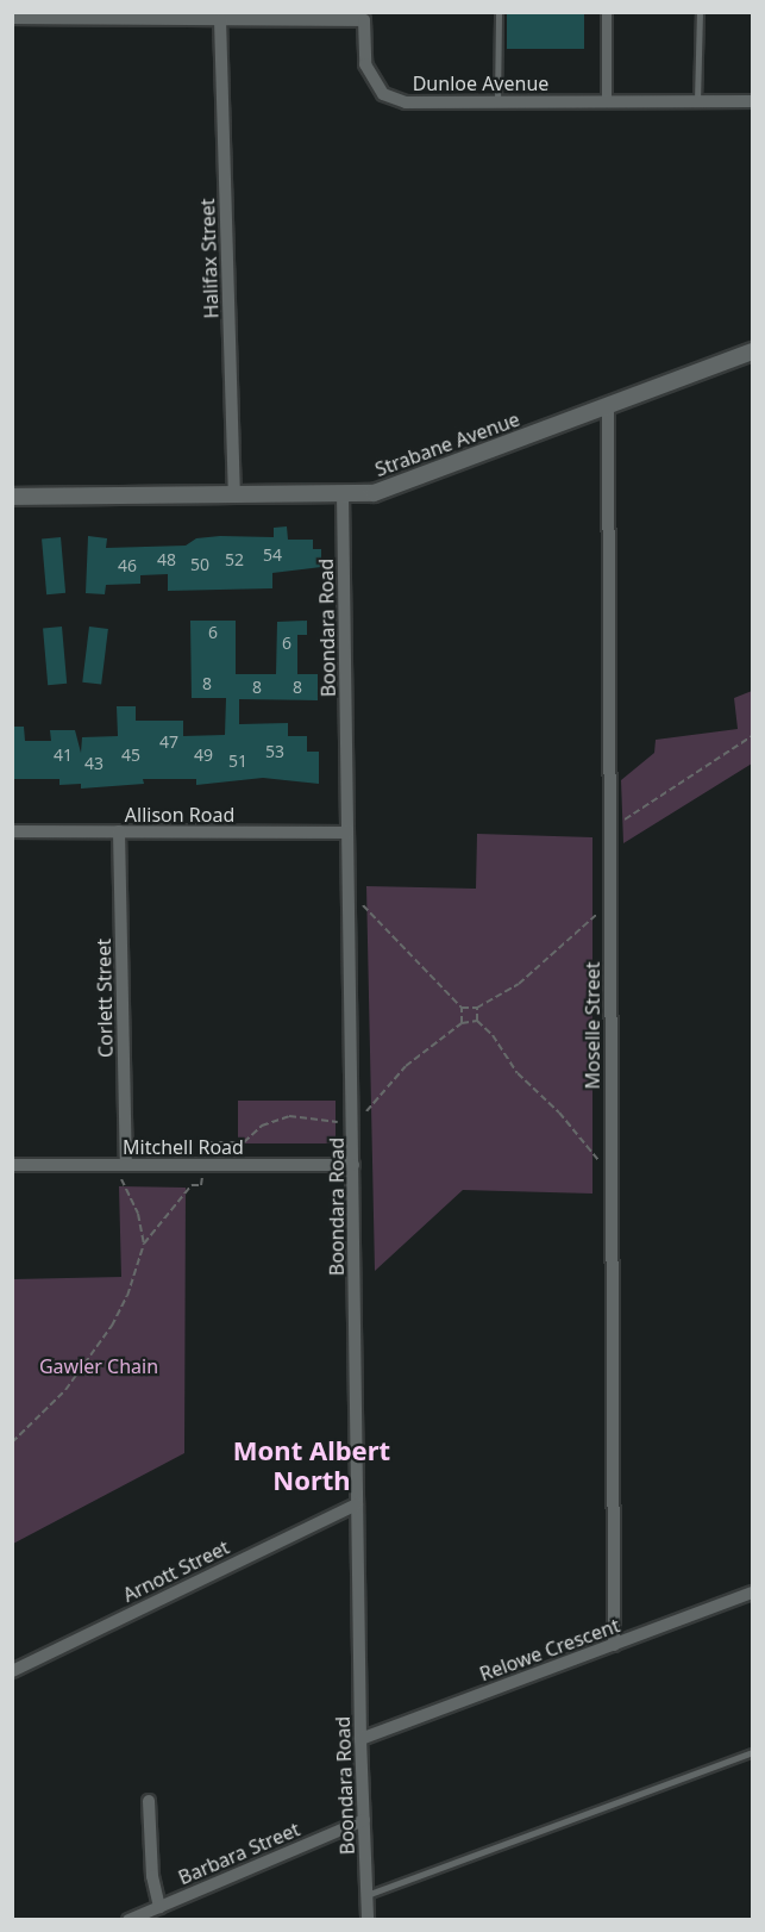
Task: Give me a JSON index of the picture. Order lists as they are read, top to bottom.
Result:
{
  "streets": {
    "street": [
      "Dunloe Avenue",
      "Halifax Street",
      "Strabane Avenue",
      "Boondara Road",
      "Allison Road",
      "Corlett Street",
      "Moselle Street",
      "Mitchell Road",
      "Arnott Street",
      "Relowe Crescent",
      "Barbara Street"
    ]
  },
  "crossings": [
    ["Dunloe Avenue", "Halifax Street"],
    ["Halifax Street", "Strabane Avenue"],
    ["Strabane Avenue", "Boondara Road"],
    ["Strabane Avenue", "Moselle Street"],
    ["Boondara Road", "Allison Road"],
    ["Boondara Road", "Mitchell Road"],
    ["Boondara Road", "Arnott Street"],
    ["Boondara Road", "Relowe Crescent"],
    ["Boondara Road", "Barbara Street"],
    ["Allison Road", "Corlett Street"],
    ["Corlett Street", "Mitchell Road"],
    ["Moselle Street", "Relowe Crescent"]
  ],
  "districts": ["Mont Albert North"],
  "parks": ["Gawler Chain"],
  "house_numbers": [
    "54",
    "48",
    "52",
    "50",
    "46",
    "6",
    "6",
    "8",
    "8",
    "8",
    "47",
    "53",
    "41",
    "45",
    "49",
    "51",
    "43"
  ]
}
